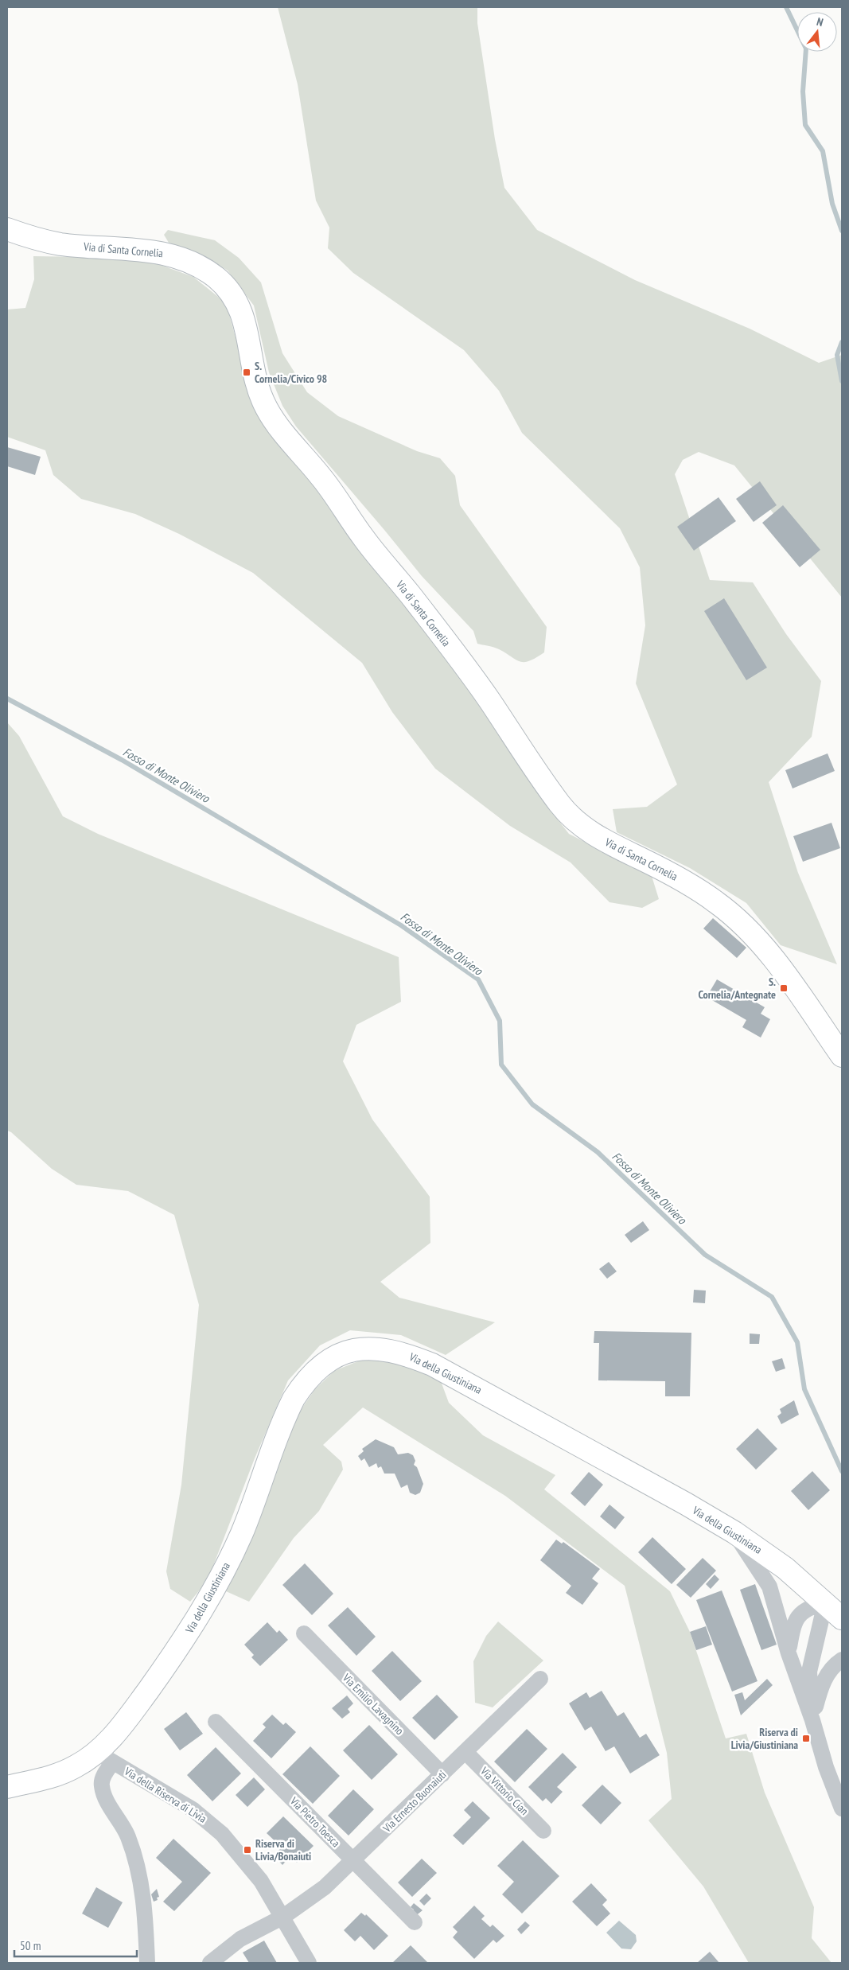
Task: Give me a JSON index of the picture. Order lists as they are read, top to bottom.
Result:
{
  "streets": {
    "street": [
      "Via di Santa Cornelia",
      "Via della Giustiniana",
      "Via Emilio Lavagnino",
      "Via Vittorio Cian",
      "Via della Riserva di Livia",
      "Via Ernesto Buonaiuti",
      "Via Pietro Toesca"
    ]
  },
  "crossings": [
    ["Via della Giustiniana", "Via della Riserva di Livia"],
    ["Via Emilio Lavagnino", "Via Ernesto Buonaiuti"],
    ["Via Vittorio Cian", "Via Ernesto Buonaiuti"],
    ["Via della Riserva di Livia", "Via Ernesto Buonaiuti"],
    ["Via Ernesto Buonaiuti", "Via Pietro Toesca"]
  ],
  "water": ["Fosso di Monte Oliviero"],
  "places": {
    "transit": [
      "S. Cornelia/Civico 98",
      "S. Cornelia/Antegnate",
      "Riserva di Livia/Giustiniana",
      "Riserva di Livia/Bonaiuti"
    ]
  },
  "scale_bar": "50 m",
  "north": "top"
}
